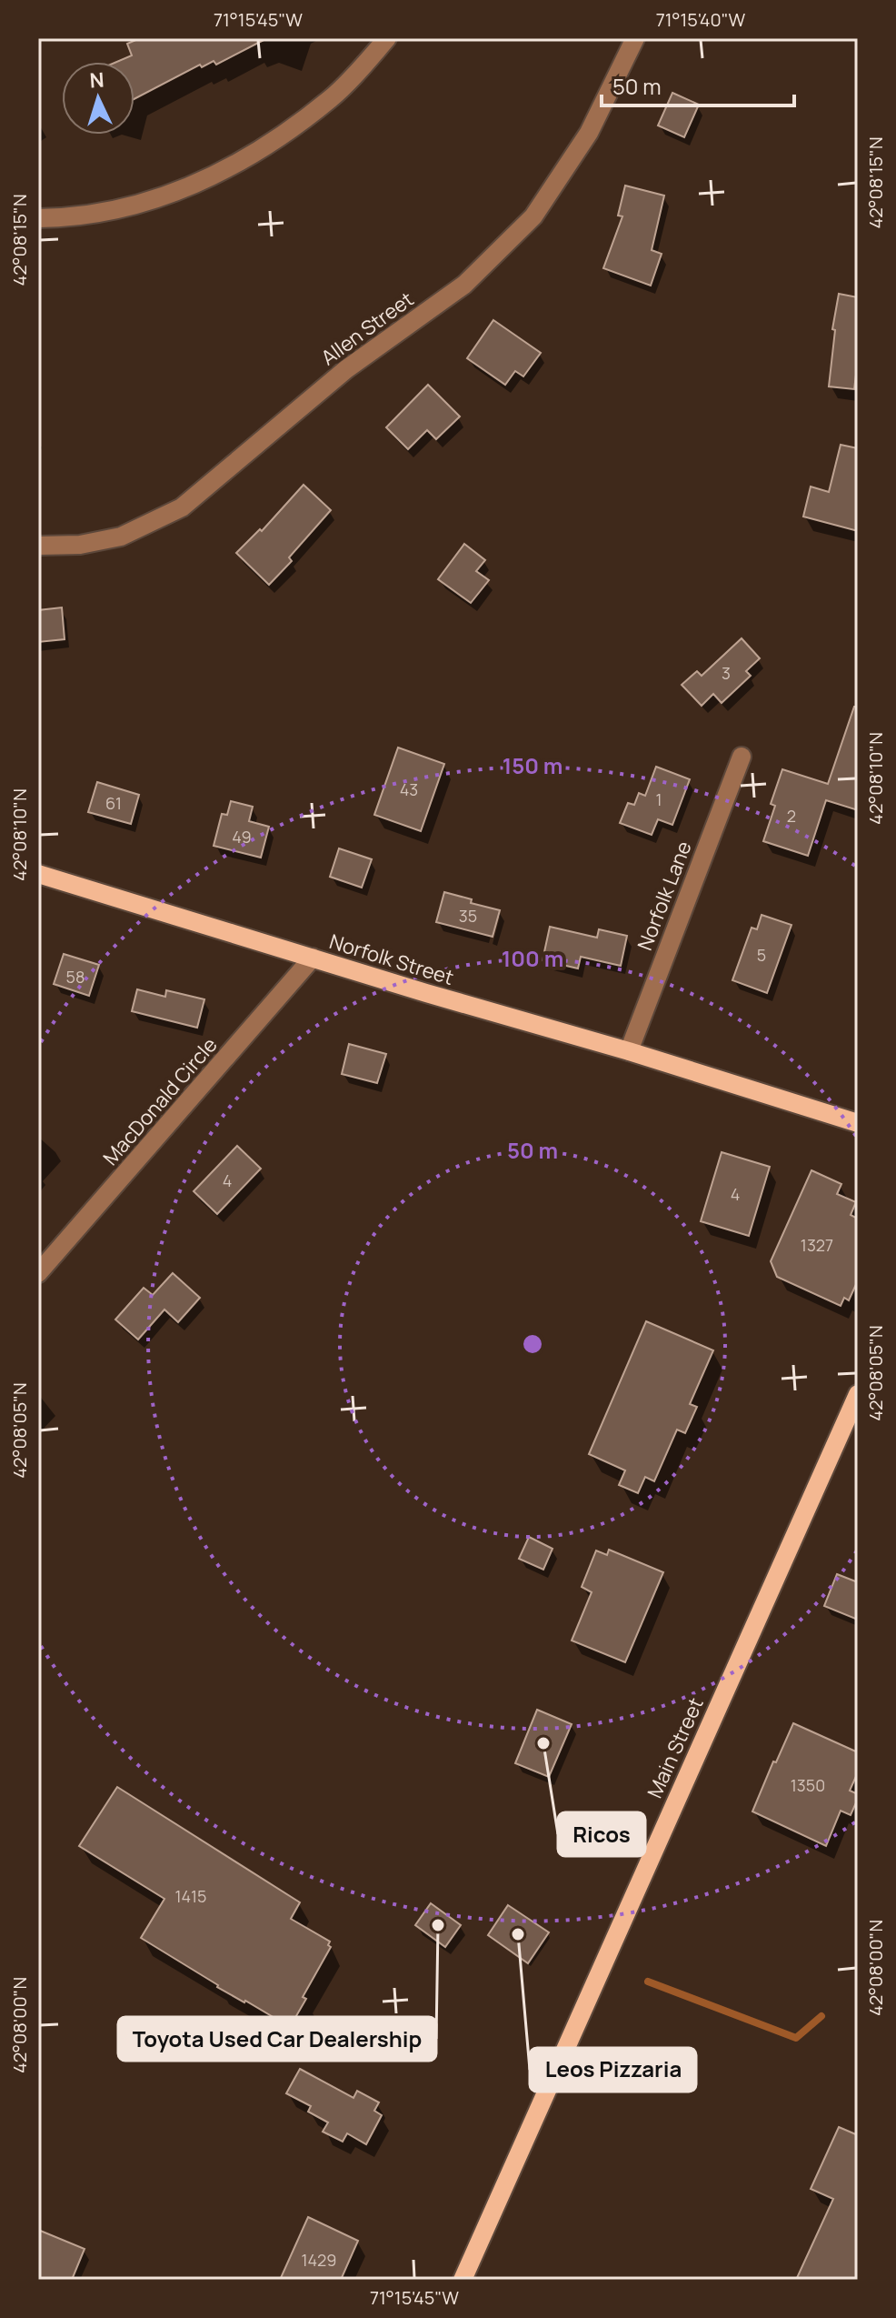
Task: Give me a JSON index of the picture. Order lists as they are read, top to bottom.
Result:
{
  "streets": {
    "main road": ["Norfolk Street", "Main Street"],
    "street": ["Allen Street", "Norfolk Lane", "MacDonald Circle"]
  },
  "crossings": [
    ["Norfolk Lane", "Norfolk Street"],
    ["Norfolk Street", "MacDonald Circle"]
  ],
  "places": ["Ricos", "Toyota Used Car Dealership", "Leos Pizzaria"],
  "house_numbers": [
    "3",
    "43",
    "1",
    "61",
    "2",
    "49",
    "35",
    "5",
    "58",
    "4",
    "4",
    "1327",
    "1350",
    "1415",
    "1429"
  ],
  "scale_bar": "50 m",
  "north": "top",
  "coordinates": [
    "71°15'45\"W",
    "71°15'40\"W",
    "42°08'15\"N",
    "42°08'10\"N",
    "42°08'05\"N",
    "42°08'00\"N"
  ],
  "rings": ["150 m", "100 m", "50 m"]
}
